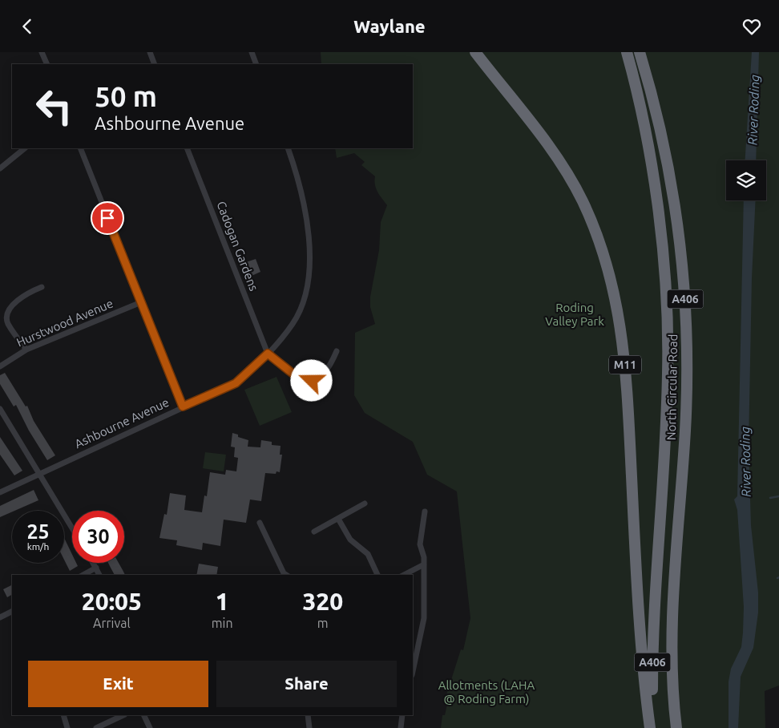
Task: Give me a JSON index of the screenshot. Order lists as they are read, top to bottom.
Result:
{
  "streets": {
    "highway": ["A406", "M11", "North Circular Road"],
    "street": ["Cadogan Gardens", "Hurstwood Avenue", "Ashbourne Avenue"]
  },
  "crossings": [
    ["Cadogan Gardens", "Ashbourne Avenue"],
    ["M11", "North Circular Road"]
  ],
  "water": ["River Roding"],
  "parks": ["Roding Valley Park", "Allotments (LAHA @ Roding Farm)"],
  "page": {
    "header": "Waylane",
    "turn": ["50 m", "Ashbourne Avenue"],
    "speed": "25 km/h",
    "limit": "30",
    "eta": [
      "20:05",
      "Arrival",
      "1",
      "min",
      "320",
      "m"
    ],
    "buttons": ["Exit", "Share"]
  }
}
